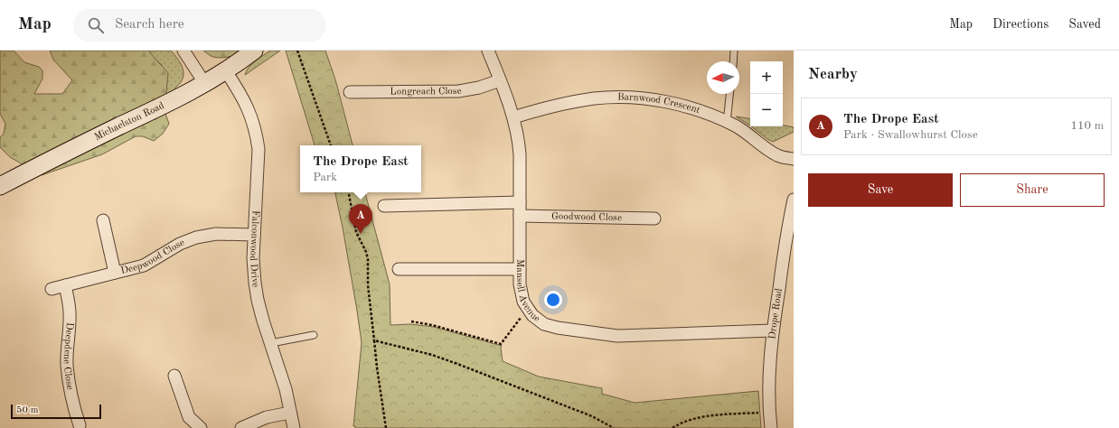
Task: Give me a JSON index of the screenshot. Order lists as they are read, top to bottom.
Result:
{
  "streets": {
    "street": [
      "Longreach Close",
      "Barnwood Crescent",
      "Michaelston Road",
      "Goodwood Close",
      "Falconwood Drive",
      "Deepwood Close",
      "Mansell Avenue",
      "Drope Road",
      "Deepdene Close"
    ]
  },
  "crossings": [
    ["Longreach Close", "Mansell Avenue"],
    ["Barnwood Crescent", "Mansell Avenue"],
    ["Michaelston Road", "Falconwood Drive"],
    ["Goodwood Close", "Mansell Avenue"],
    ["Falconwood Drive", "Deepwood Close"],
    ["Deepwood Close", "Deepdene Close"],
    ["Mansell Avenue", "Drope Road"]
  ],
  "scale_bar": "50 m",
  "north": "left",
  "page": {
    "header": "Map",
    "search": "Search here",
    "nav": ["Map", "Directions", "Saved"],
    "heading": "Nearby",
    "map_buttons": ["+", "−"],
    "list": [
      {
        "mark": "A",
        "name": "The Drope East",
        "note": "Park · Swallowhurst Close",
        "value": "110 m"
      }
    ],
    "popup": ["The Drope East", "Park"],
    "buttons": ["Save", "Share"],
    "pins": "A",
    "scale": "50 m"
  }
}
